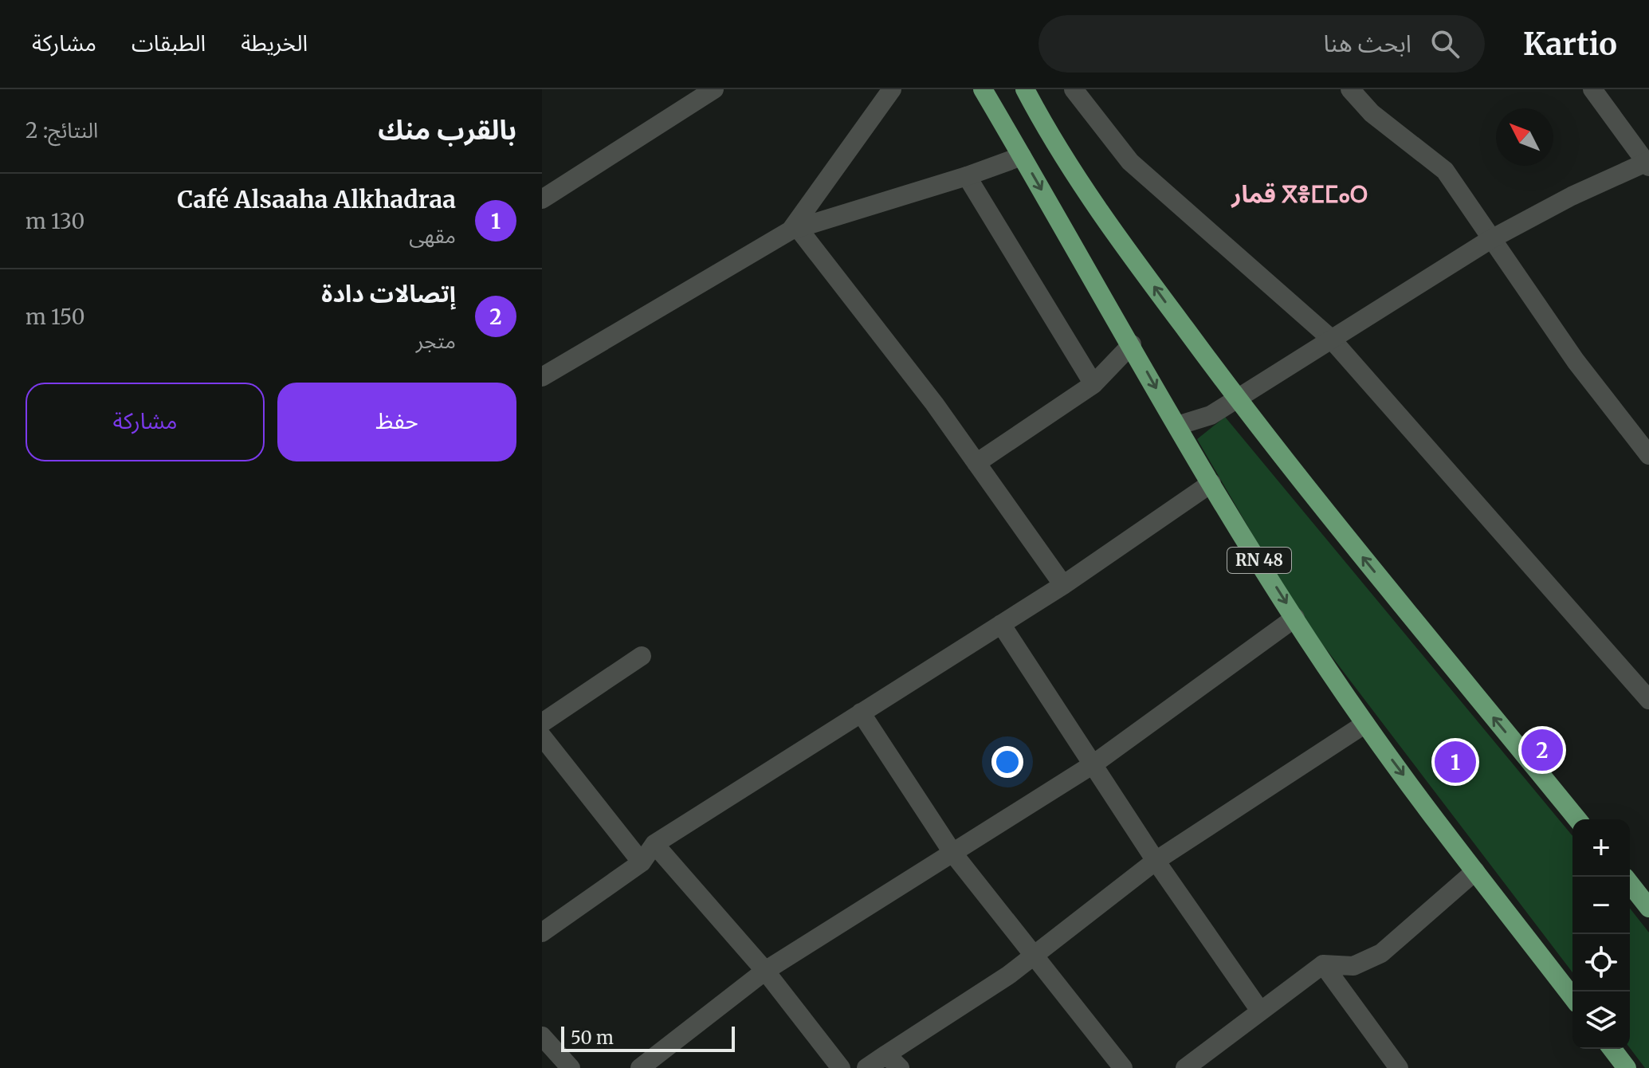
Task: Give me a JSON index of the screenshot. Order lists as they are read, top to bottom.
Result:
{
  "streets": {
    "highway": ["RN 48"]
  },
  "districts": ["قمار ⴳⴻⵎⵎⴰⵔ"],
  "scale_bar": "50 m",
  "north": "top left",
  "page": {
    "header": "Kartio",
    "search": "ابحث هنا",
    "nav": ["الخريطة", "الطبقات", "مشاركة"],
    "heading": ["بالقرب منك", "النتائج: 2"],
    "list": [
      {
        "mark": "1",
        "name": "Café Alsaaha Alkhadraa",
        "note": "مقهى",
        "value": "130 m"
      },
      {
        "mark": "2",
        "name": "إتصالات دادة",
        "note": "متجر",
        "value": "150 m"
      }
    ],
    "buttons": ["حفظ", "مشاركة"],
    "pins": ["2", "1"],
    "map_buttons": ["+", "−"],
    "scale": "50 m"
  }
}
